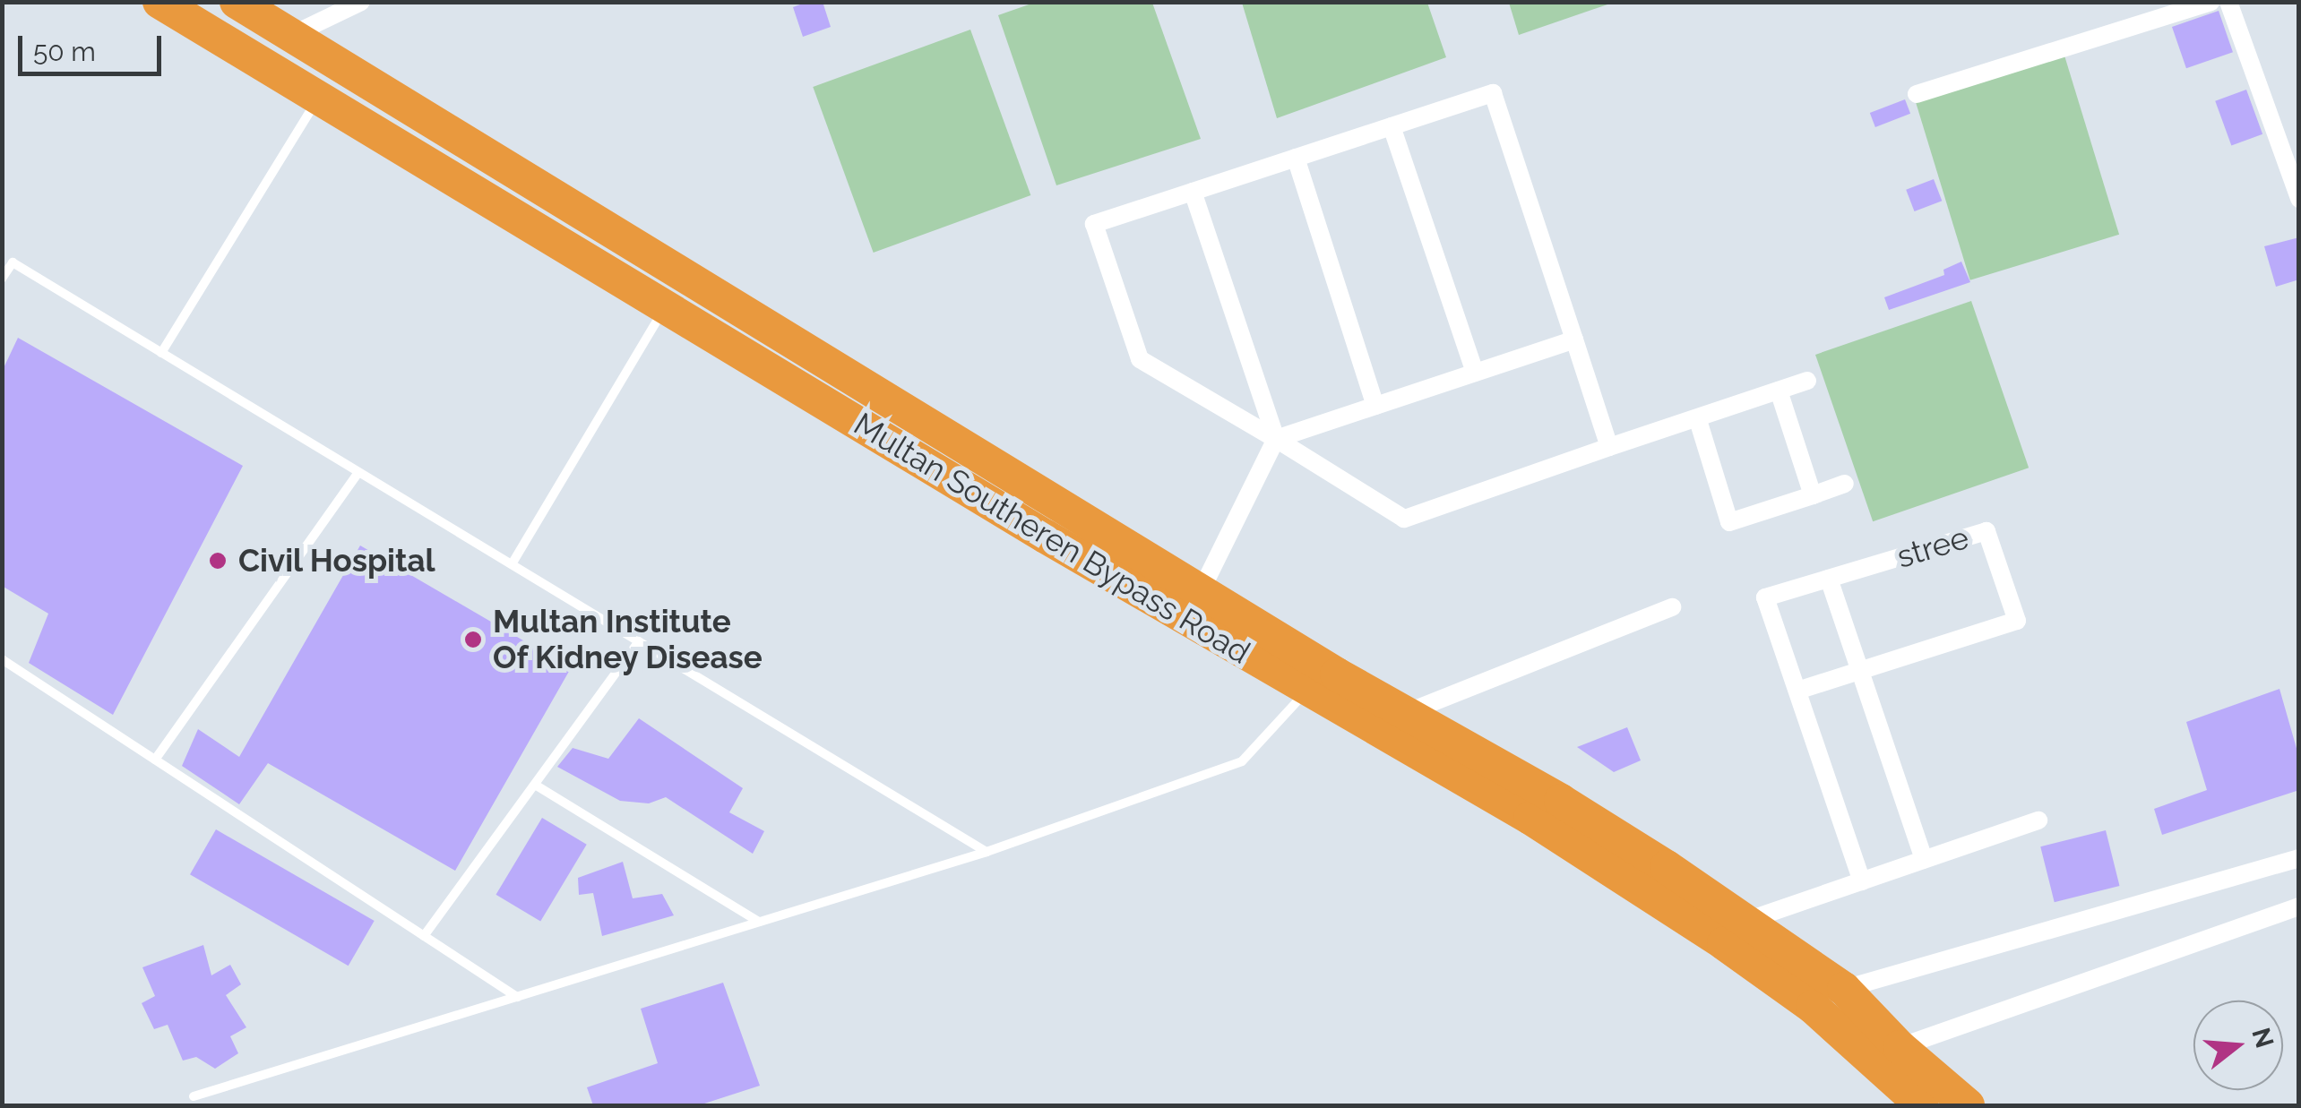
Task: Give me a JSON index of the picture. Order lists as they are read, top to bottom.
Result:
{
  "streets": {
    "highway": ["Multan Southeren Bypass Road"],
    "street": ["stree"]
  },
  "places": ["Civil Hospital", "Multan Institute Of Kidney Disease"],
  "scale_bar": "50 m",
  "north": "right"
}
